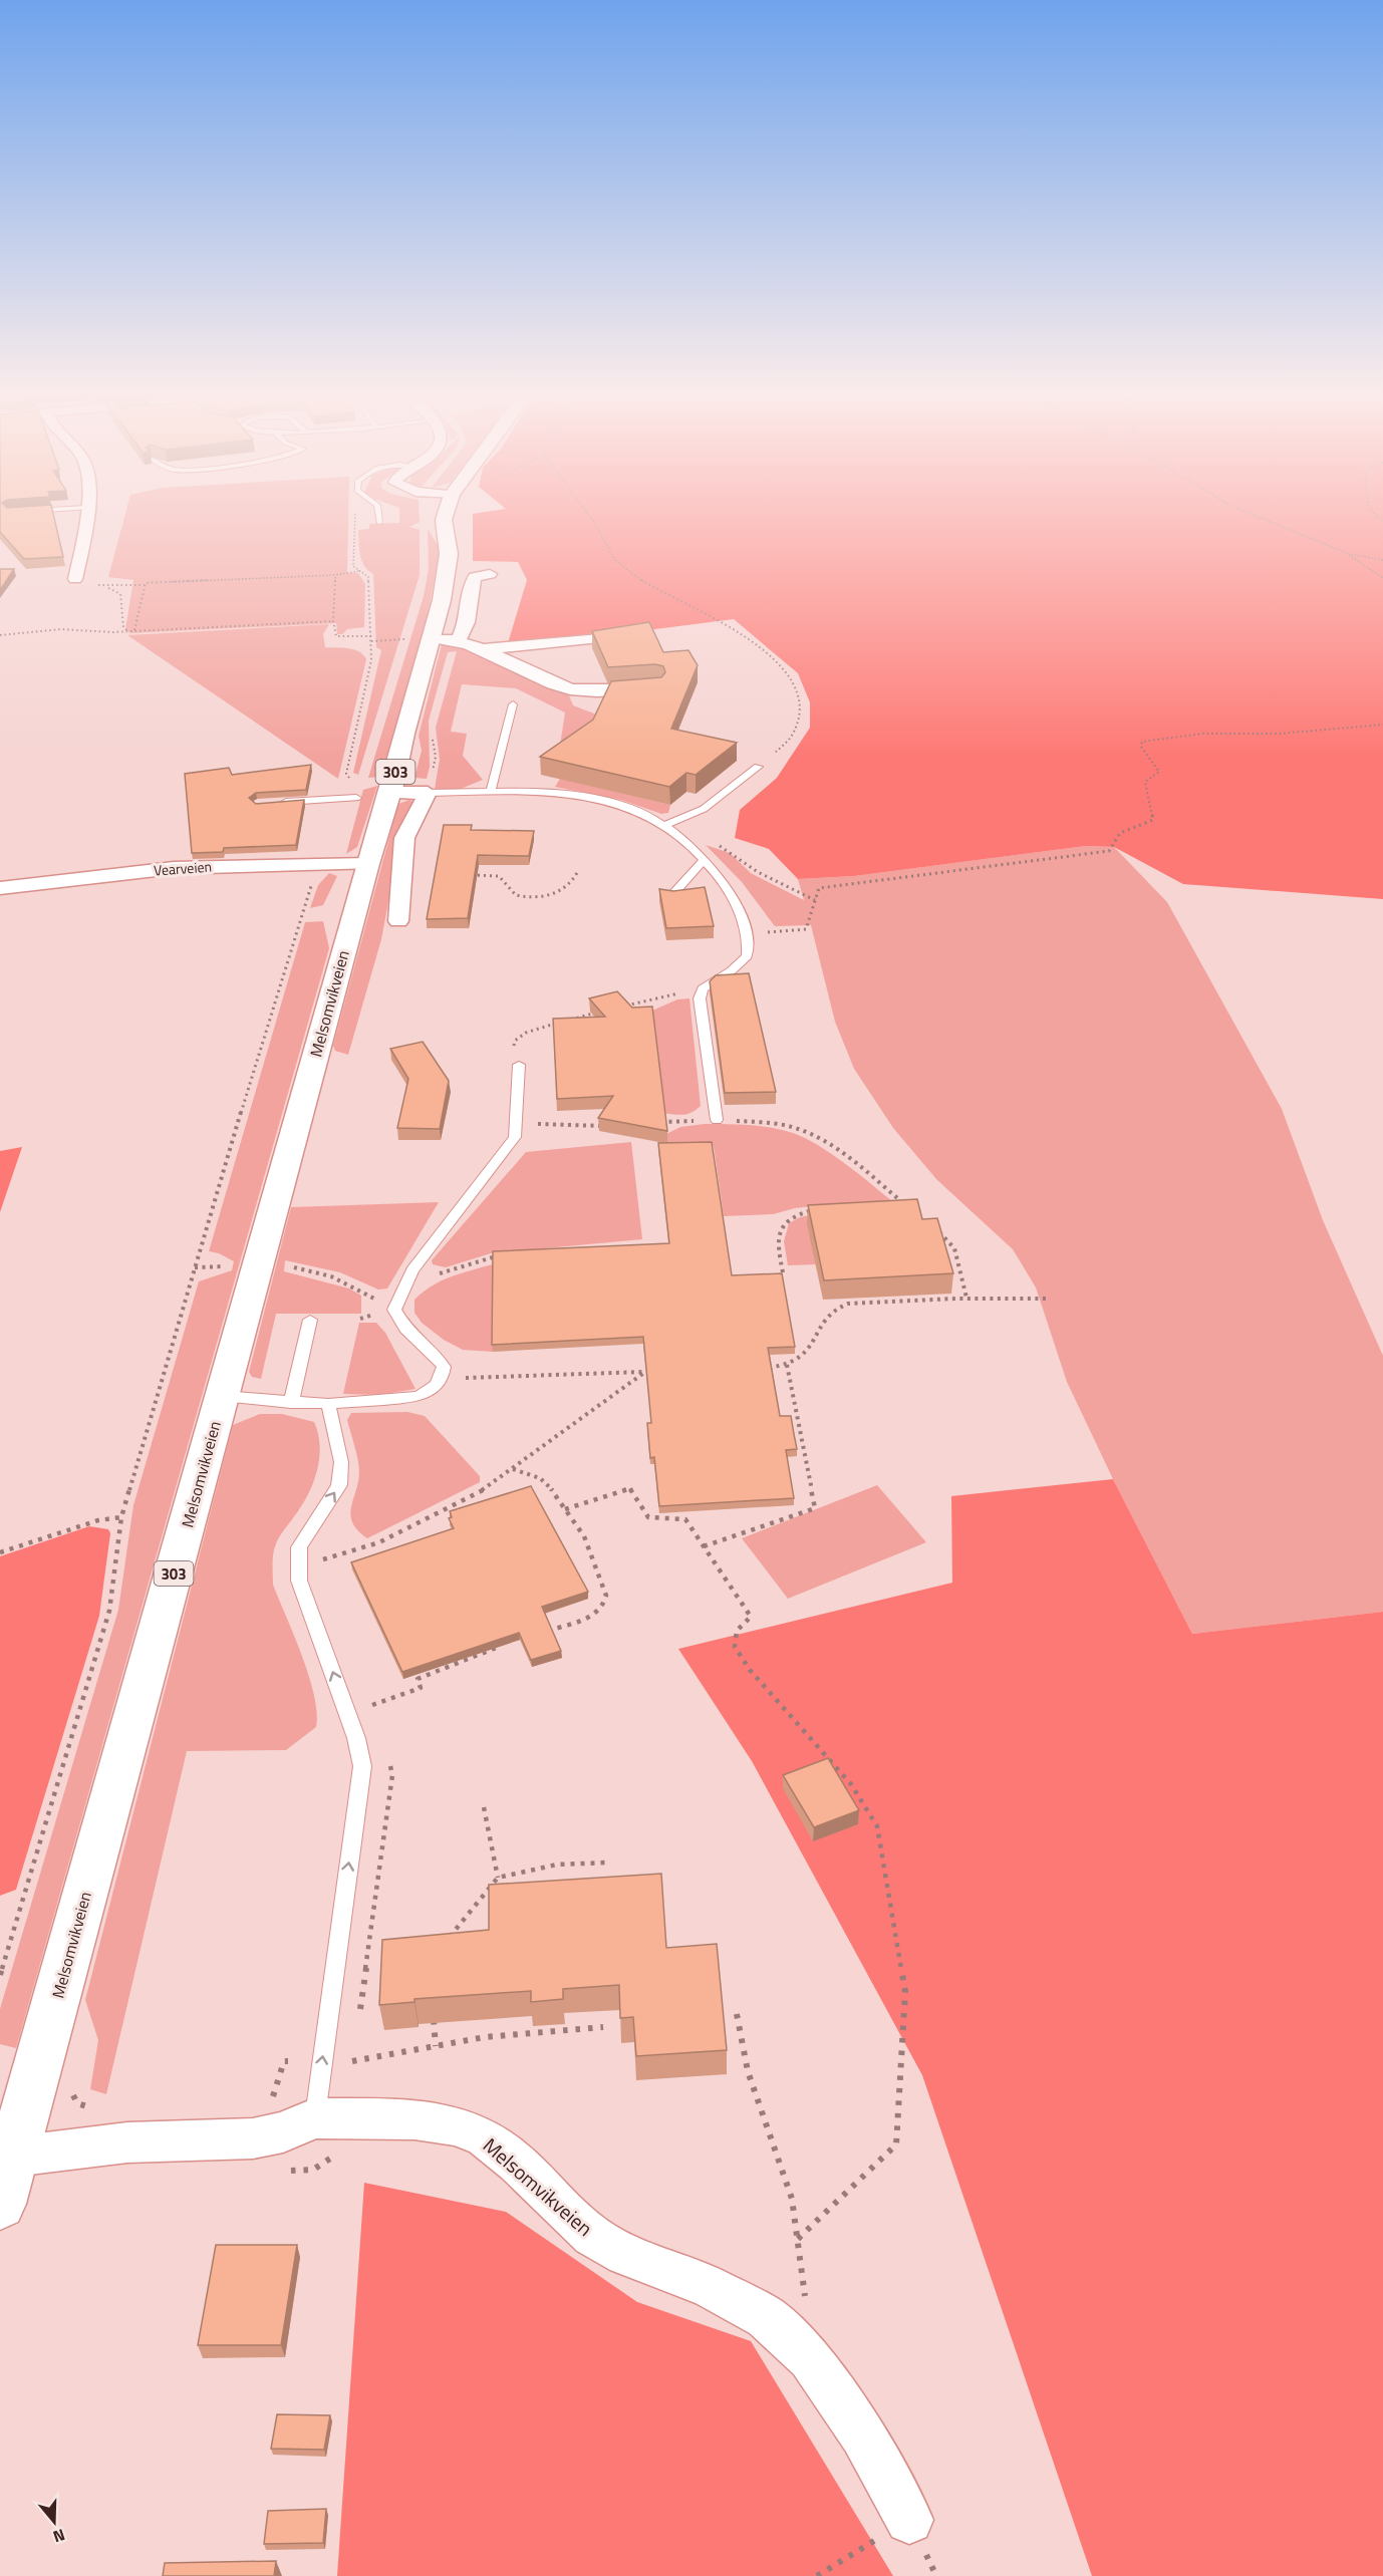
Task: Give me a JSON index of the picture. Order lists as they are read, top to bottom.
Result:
{
  "streets": {
    "main road": ["303", "Melsomvikveien"],
    "street": ["Vearveien"]
  },
  "crossings": [
    ["Vearveien", "Melsomvikveien"]
  ],
  "north": "bottom"
}
